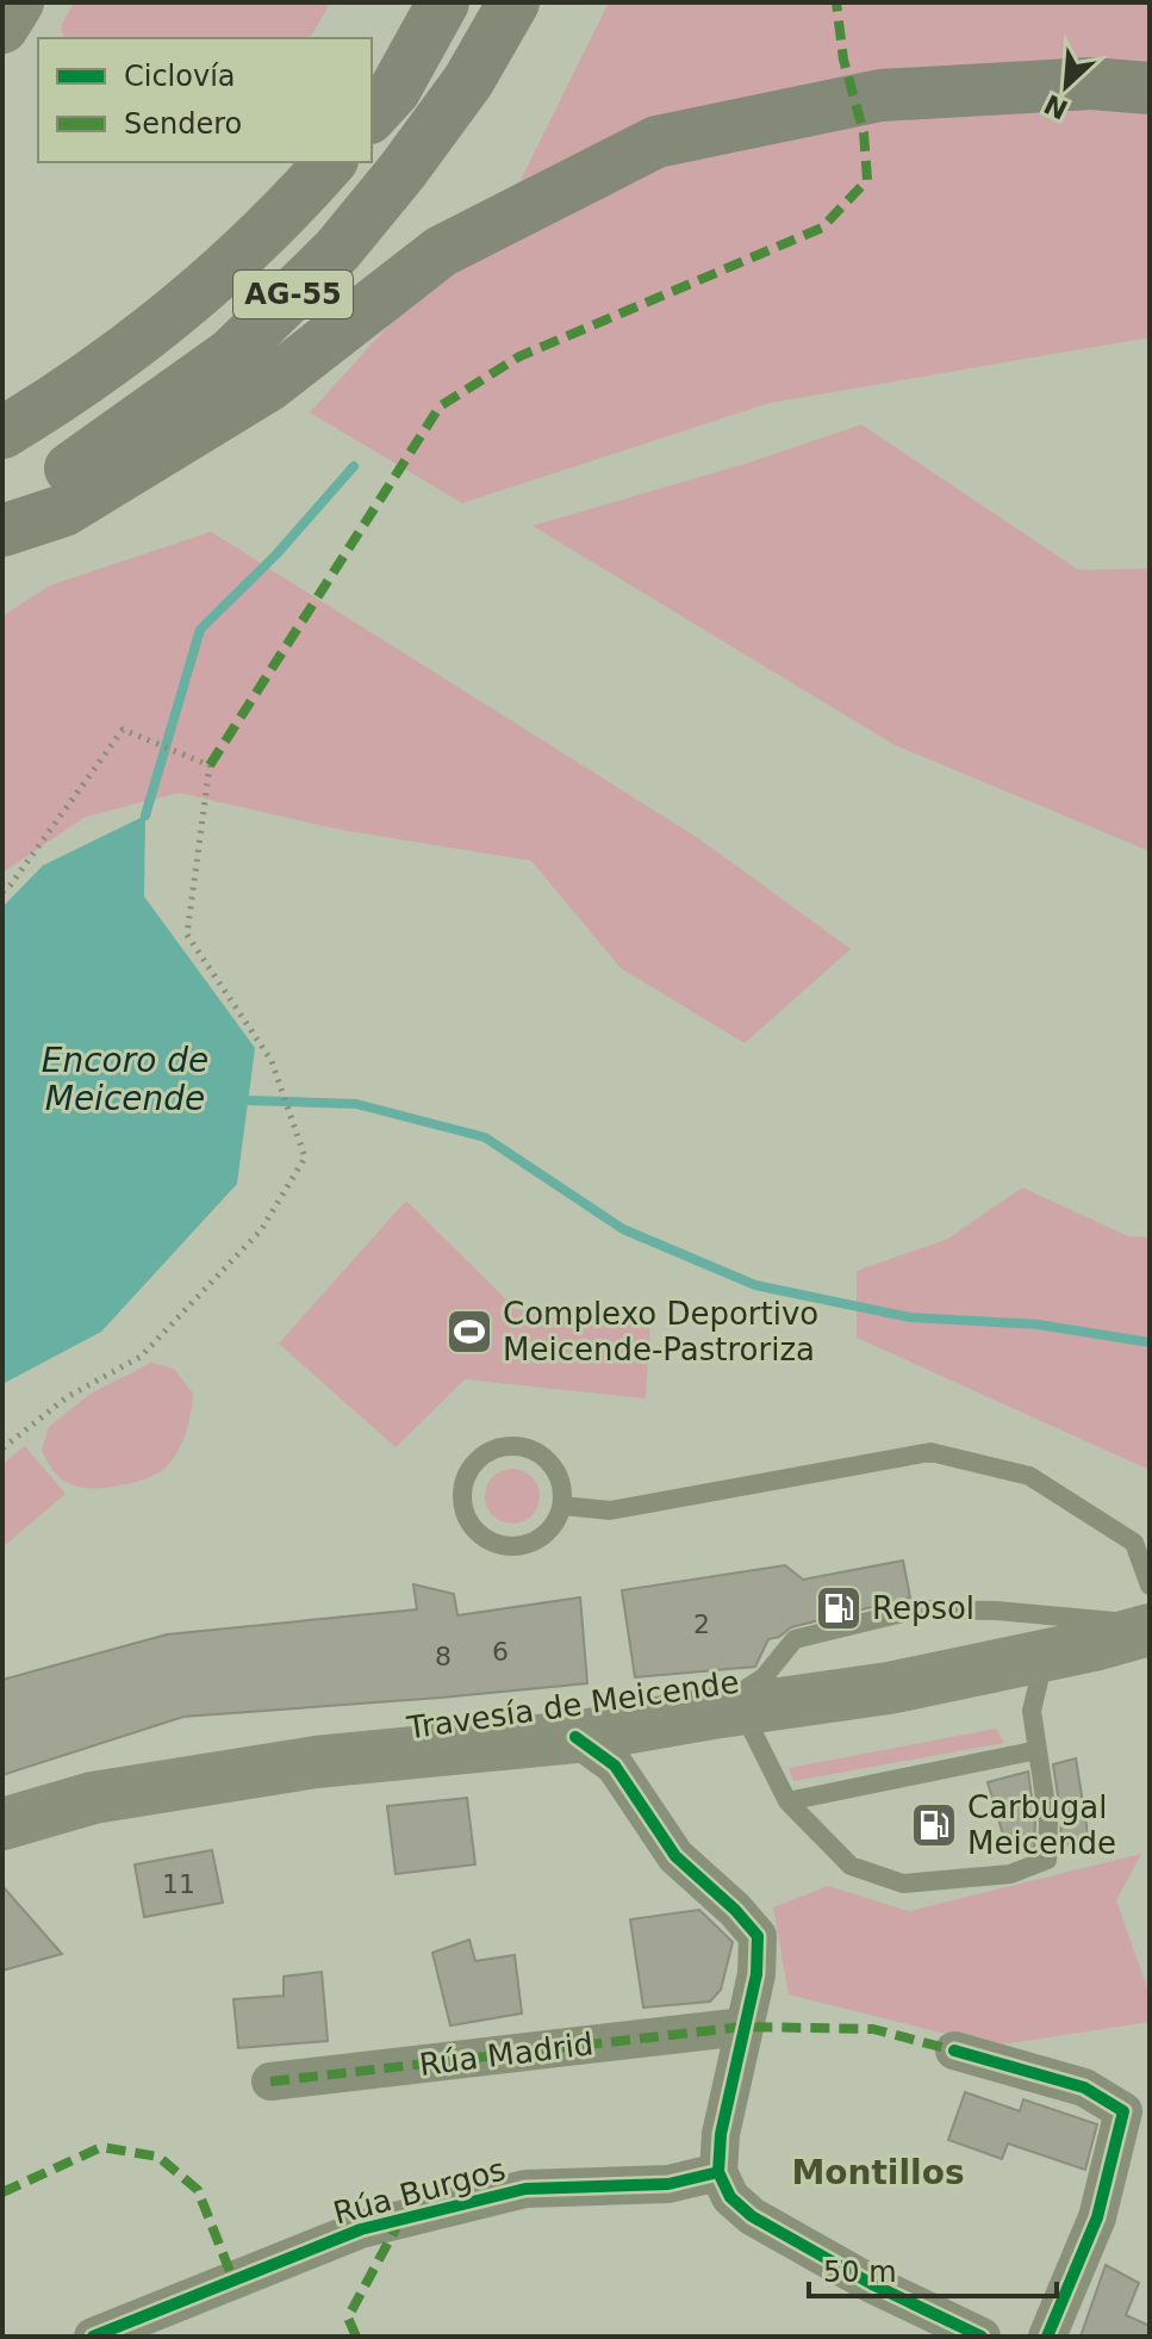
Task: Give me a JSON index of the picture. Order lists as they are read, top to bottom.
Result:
{
  "streets": {
    "highway": ["AG-55"],
    "main road": ["Travesía de Meicende"],
    "street": ["Rúa Madrid", "Rúa Burgos"]
  },
  "districts": ["Montillos"],
  "water": ["Encoro de Meicende"],
  "places": {
    "sports": ["Complexo Deportivo Meicende-Pastroriza"],
    "fuel station": ["Repsol", "Carbugal Meicende"]
  },
  "house_numbers": [
    "2",
    "6",
    "8",
    "11"
  ],
  "legend": ["Ciclovía", "Sendero"],
  "scale_bar": "50 m",
  "north": "bottom left"
}
